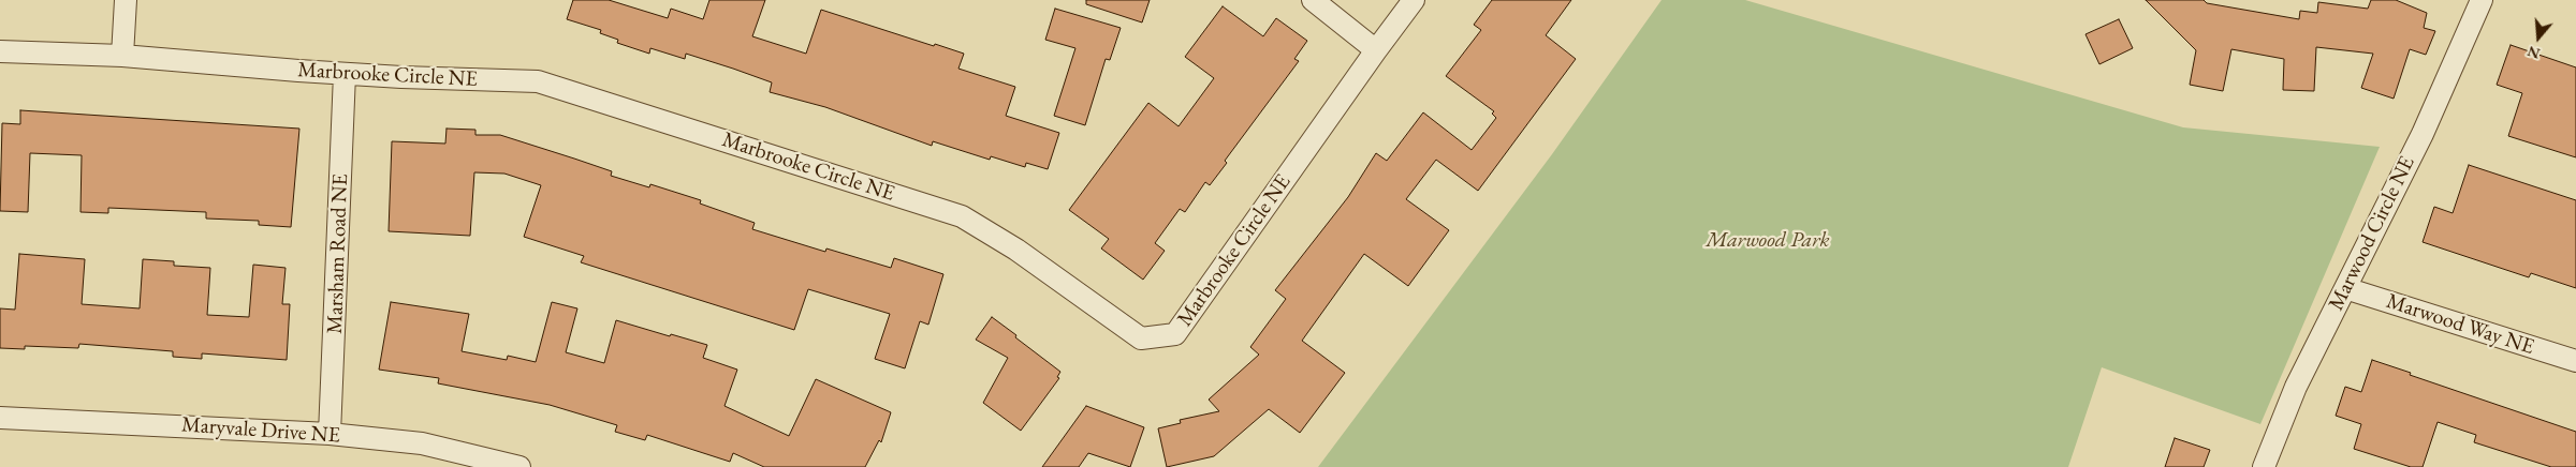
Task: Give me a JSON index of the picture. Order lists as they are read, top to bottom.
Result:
{
  "streets": {
    "street": [
      "Marbrooke Circle NE",
      "Marwood Circle NE",
      "Marsham Road NE",
      "Marwood Way NE",
      "Maryvale Drive NE"
    ]
  },
  "crossings": [
    ["Marbrooke Circle NE", "Marsham Road NE"],
    ["Marwood Circle NE", "Marwood Way NE"],
    ["Marsham Road NE", "Maryvale Drive NE"]
  ],
  "parks": ["Marwood Park"],
  "north": "bottom"
}
